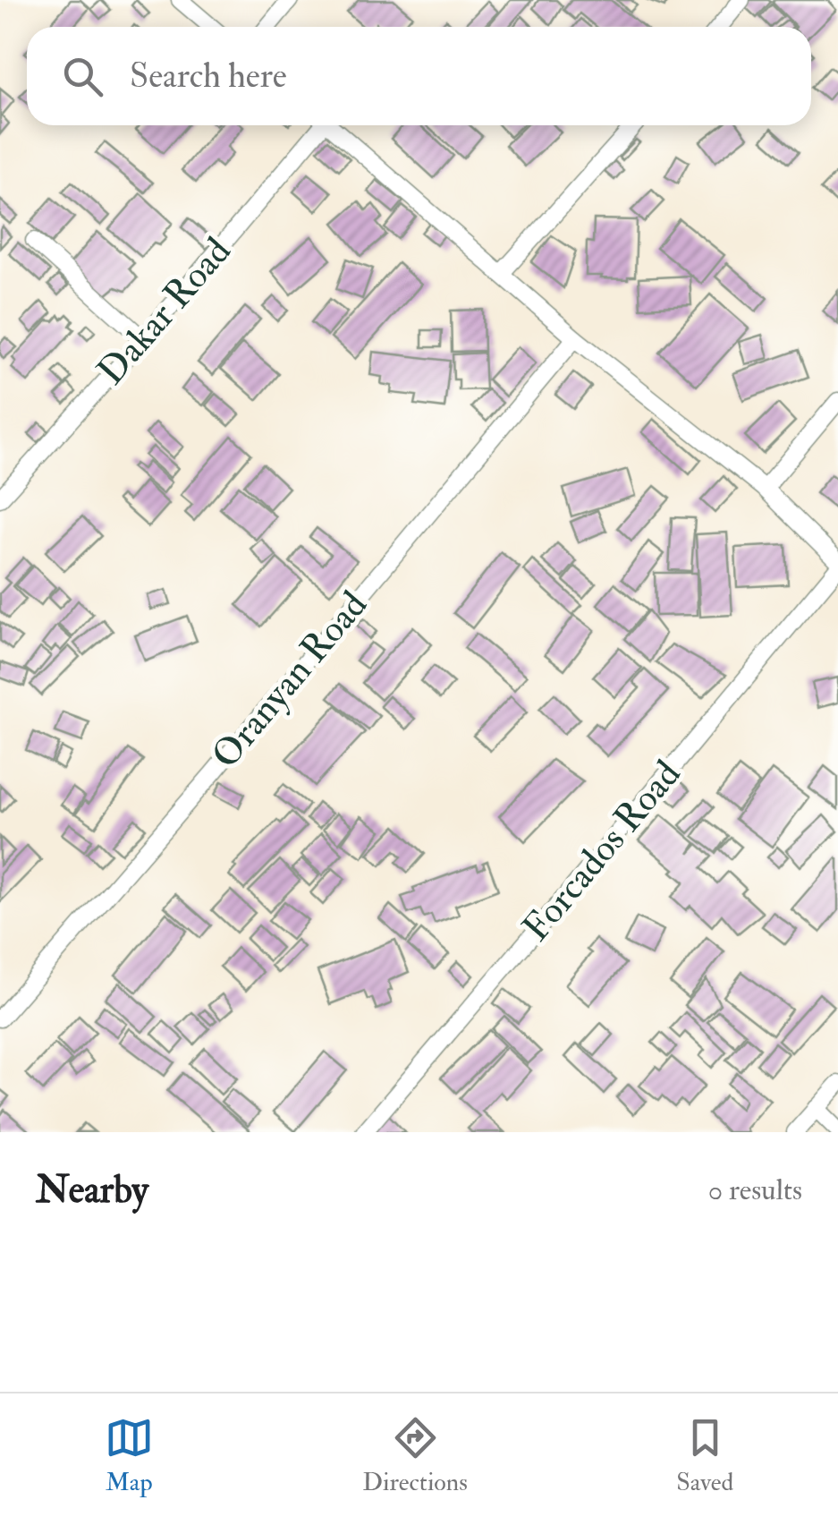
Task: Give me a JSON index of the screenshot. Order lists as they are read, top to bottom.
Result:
{
  "streets": {
    "street": ["Dakar Road", "Oranyan Road", "Forcados Road"]
  },
  "page": {
    "search": "Search here",
    "heading": ["Nearby", "0 results"],
    "nav": ["Map", "Directions", "Saved"]
  }
}
